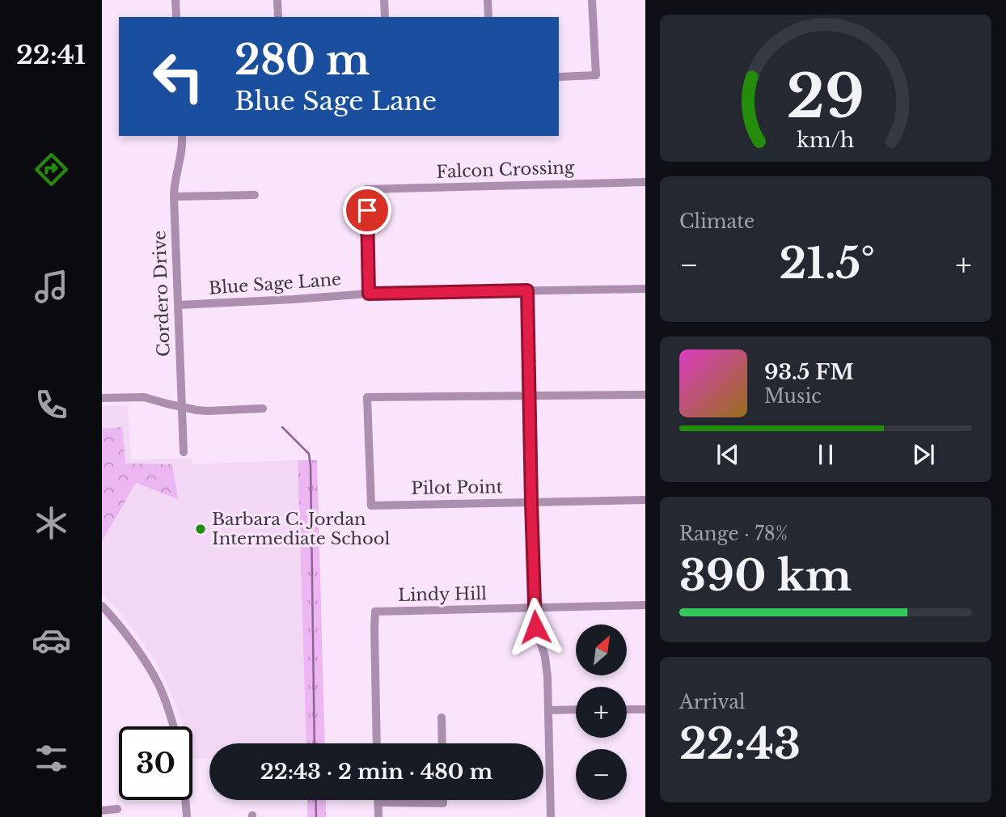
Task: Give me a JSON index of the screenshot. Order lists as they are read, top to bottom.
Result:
{
  "streets": {
    "street": [
      "Falcon Crossing",
      "Blue Sage Lane",
      "Cordero Drive",
      "Pilot Point",
      "Lindy Hill"
    ]
  },
  "crossings": [
    ["Falcon Crossing", "Blue Sage Lane"],
    ["Blue Sage Lane", "Cordero Drive"]
  ],
  "places": ["Barbara C. Jordan Intermediate School"],
  "north": "top right",
  "page": {
    "tabs": "22:41",
    "turn": ["280 m", "Blue Sage Lane"],
    "tile": [
      "Climate",
      ["Range · 78%", "390 km"],
      ["Arrival", "22:43"]
    ],
    "heat": ["−", "21.5°", "+"],
    "song": ["93.5 FM", "Music"],
    "map_buttons": ["+", "−"],
    "limit": "30",
    "trip": "22:43 · 2 min · 480 m",
    "gauge": ["29", "km/h"]
  }
}
